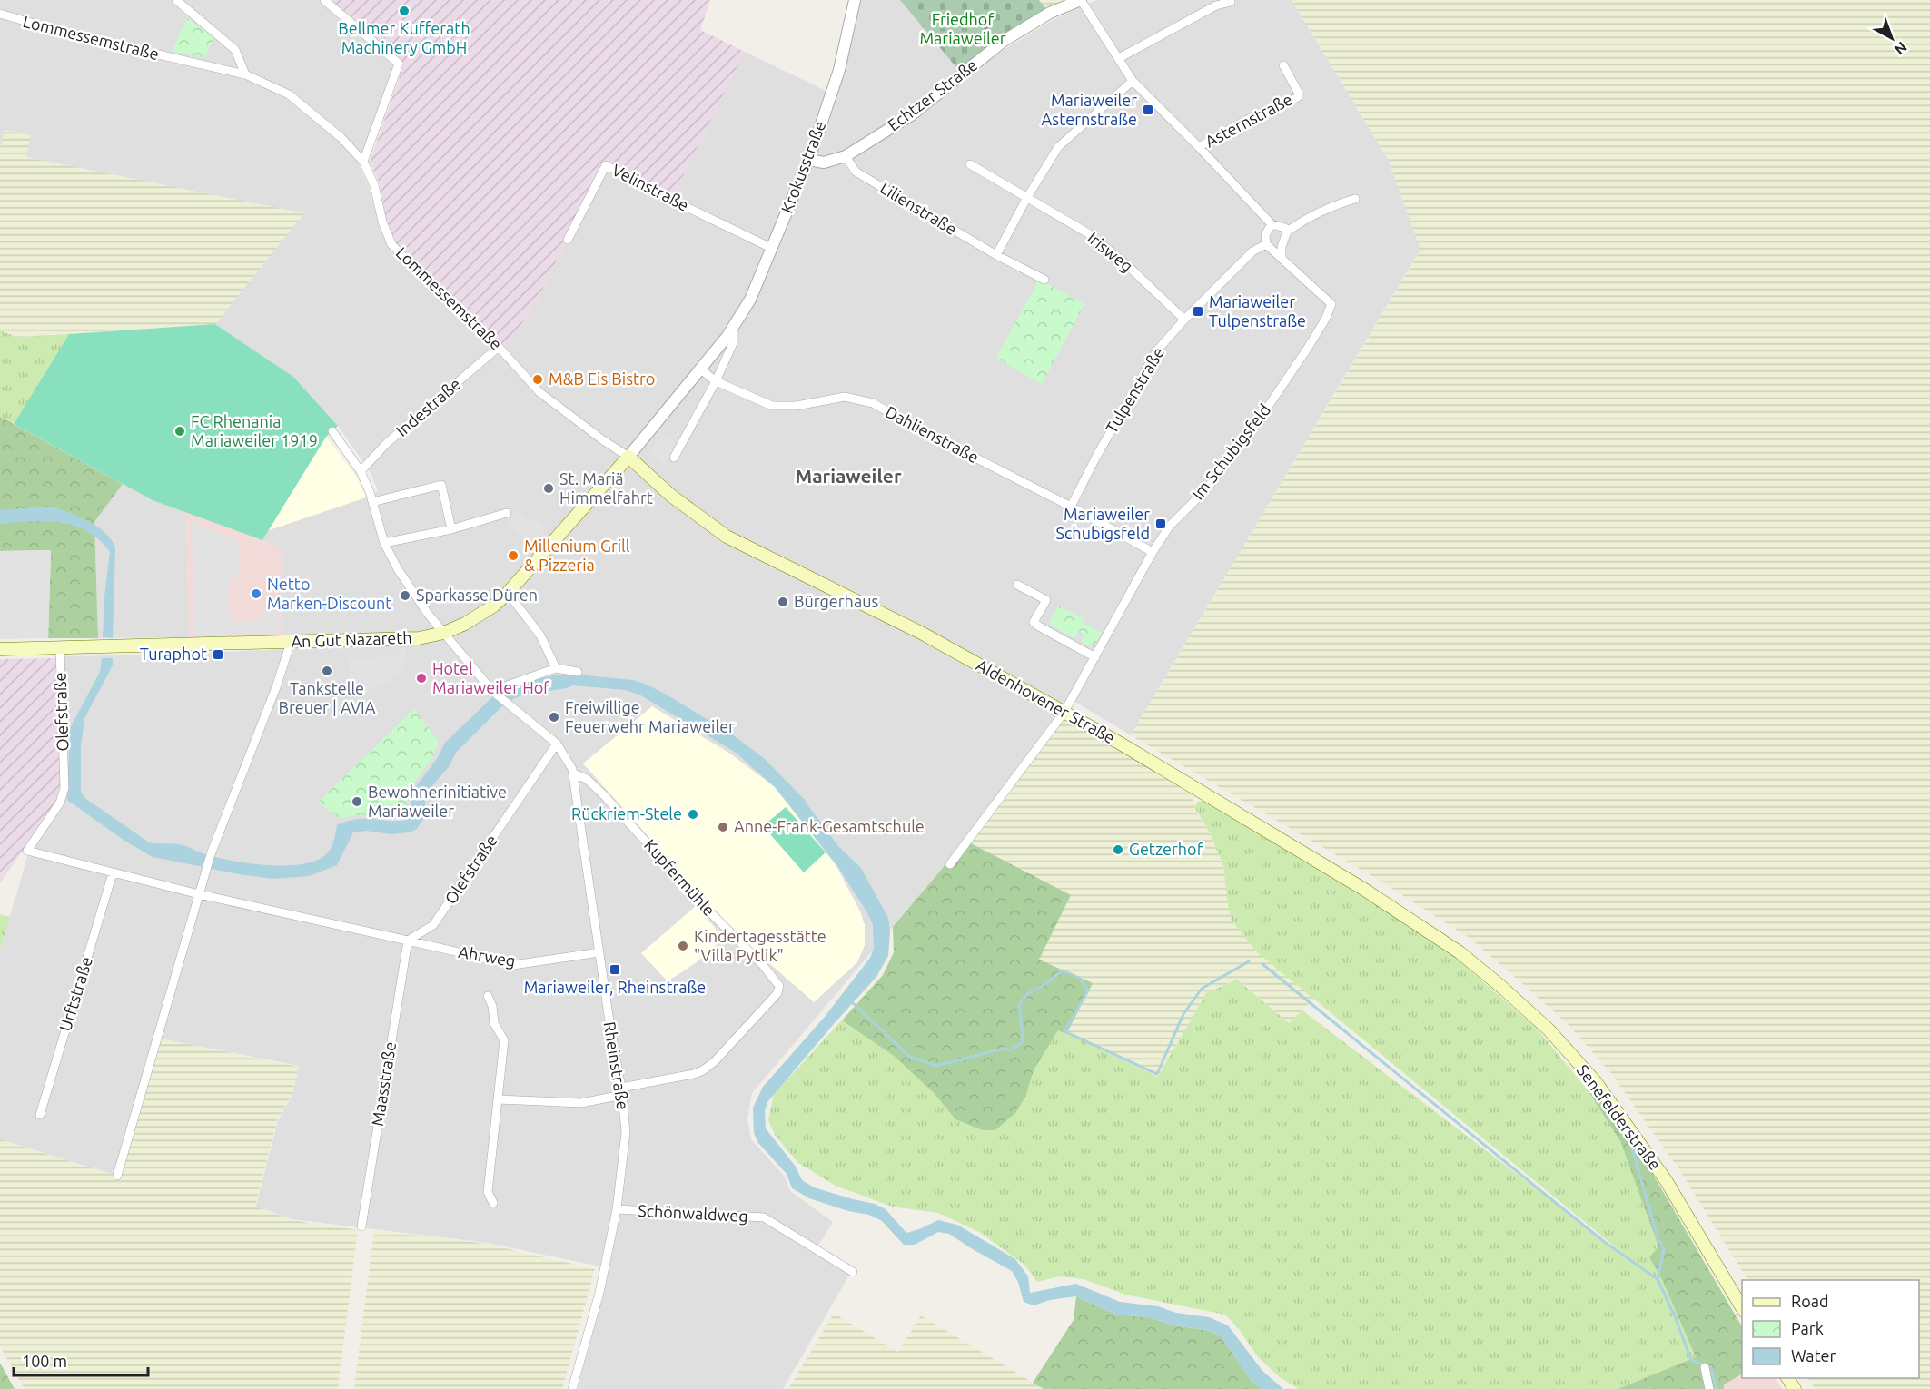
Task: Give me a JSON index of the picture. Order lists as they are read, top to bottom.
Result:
{
  "streets": {
    "main road": ["An Gut Nazareth", "Aldenhovener Straße", "Senefelderstraße"],
    "street": [
      "Lommessemstraße",
      "Echtzer Straße",
      "Asternstraße",
      "Krokusstraße",
      "Velinstraße",
      "Lilienstraße",
      "Irisweg",
      "Tulpenstraße",
      "Indestraße",
      "Dahlienstraße",
      "Im Schubigsfeld",
      "Olefstraße",
      "Kupfermühle",
      "Ahrweg",
      "Urftstraße",
      "Rheinstraße",
      "Maasstraße",
      "Schönwaldweg"
    ]
  },
  "crossings": [
    ["Lommessemstraße", "Krokusstraße"],
    ["Lommessemstraße", "Indestraße"],
    ["Lommessemstraße", "An Gut Nazareth"],
    ["Lommessemstraße", "Aldenhovener Straße"],
    ["Echtzer Straße", "Asternstraße"],
    ["Echtzer Straße", "Krokusstraße"],
    ["Echtzer Straße", "Lilienstraße"],
    ["Krokusstraße", "Velinstraße"],
    ["Krokusstraße", "Dahlienstraße"],
    ["Krokusstraße", "An Gut Nazareth"],
    ["Krokusstraße", "Aldenhovener Straße"],
    ["Irisweg", "Tulpenstraße"],
    ["Tulpenstraße", "Dahlienstraße"],
    ["Dahlienstraße", "Im Schubigsfeld"],
    ["Im Schubigsfeld", "Aldenhovener Straße"],
    ["An Gut Nazareth", "Aldenhovener Straße"],
    ["An Gut Nazareth", "Olefstraße"],
    ["Aldenhovener Straße", "Senefelderstraße"],
    ["Olefstraße", "Ahrweg"],
    ["Olefstraße", "Urftstraße"],
    ["Olefstraße", "Rheinstraße"],
    ["Olefstraße", "Maasstraße"],
    ["Kupfermühle", "Rheinstraße"],
    ["Ahrweg", "Rheinstraße"],
    ["Ahrweg", "Maasstraße"],
    ["Rheinstraße", "Schönwaldweg"]
  ],
  "districts": ["Mariaweiler"],
  "parks": ["Friedhof Mariaweiler"],
  "places": {
    "other": [
      "Bellmer Kufferath Machinery GmbH",
      "M&B Eis Bistro",
      "FC Rhenania Mariaweiler 1919",
      "St. Mariä Himmelfahrt",
      "Millenium Grill & Pizzeria",
      "Netto Marken-Discount",
      "Sparkasse Düren",
      "Bürgerhaus",
      "Tankstelle Breuer | AVIA",
      "Hotel Mariaweiler Hof",
      "Freiwillige Feuerwehr Mariaweiler",
      "Bewohnerinitiative Mariaweiler",
      "Rückriem-Stele",
      "Anne-Frank-Gesamtschule",
      "Getzerhof",
      "Kindertagesstätte \"Villa Pytlik\""
    ],
    "transit": [
      "Mariaweiler Asternstraße",
      "Mariaweiler Tulpenstraße",
      "Mariaweiler Schubigsfeld",
      "Turaphot",
      "Mariaweiler, Rheinstraße"
    ]
  },
  "legend": ["Road", "Park", "Water"],
  "scale_bar": "100 m",
  "north": "bottom right"
}
